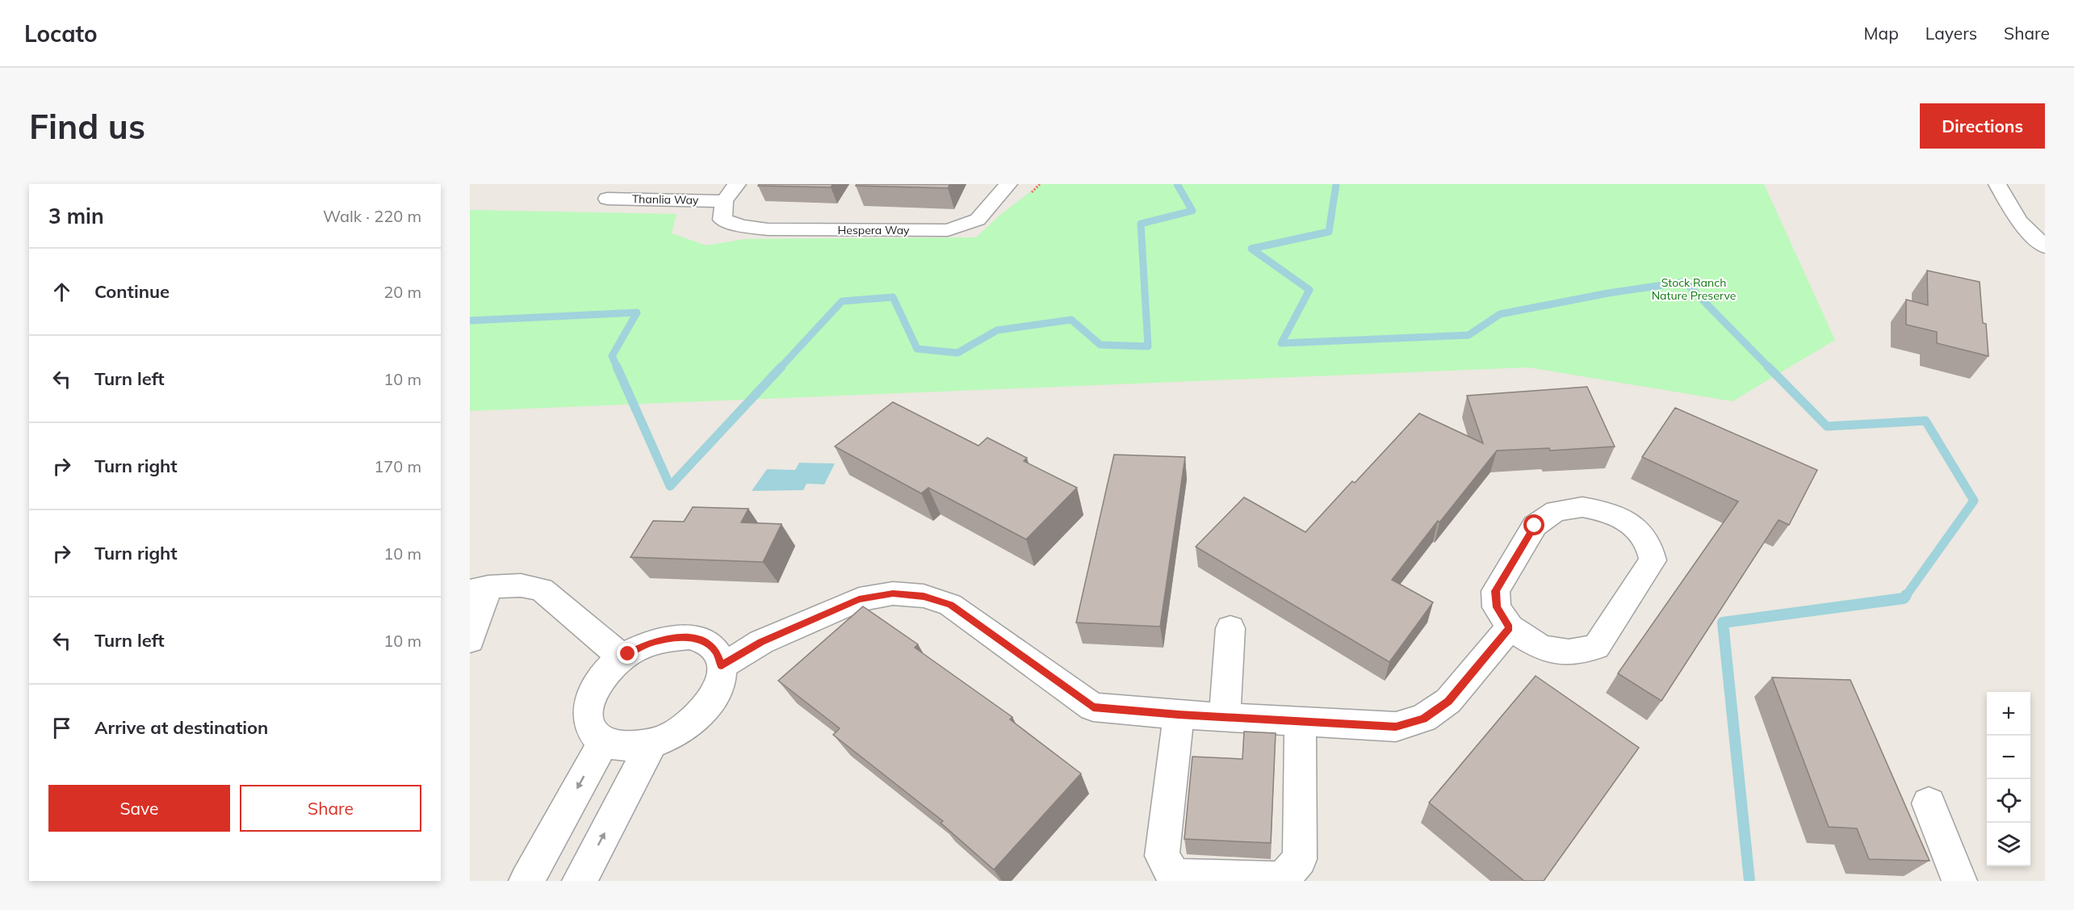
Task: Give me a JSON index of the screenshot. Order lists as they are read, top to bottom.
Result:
{
  "streets": {
    "street": ["Thanlia Way", "Hespera Way"]
  },
  "crossings": [
    ["Thanlia Way", "Hespera Way"]
  ],
  "parks": ["Stock Ranch Nature Preserve"],
  "page": {
    "header": "Locato",
    "nav": ["Map", "Layers", "Share"],
    "buttons": [
      "Directions",
      ["Save", "Share"]
    ],
    "title": "Find us",
    "heading": ["3 min", "Walk · 220 m"],
    "list": [
      ["Continue", "20 m"],
      ["Turn left", "10 m"],
      ["Turn right", "170 m"],
      ["Turn right", "10 m"],
      ["Turn left", "10 m"],
      "Arrive at destination"
    ],
    "map_buttons": ["+", "−"]
  }
}
